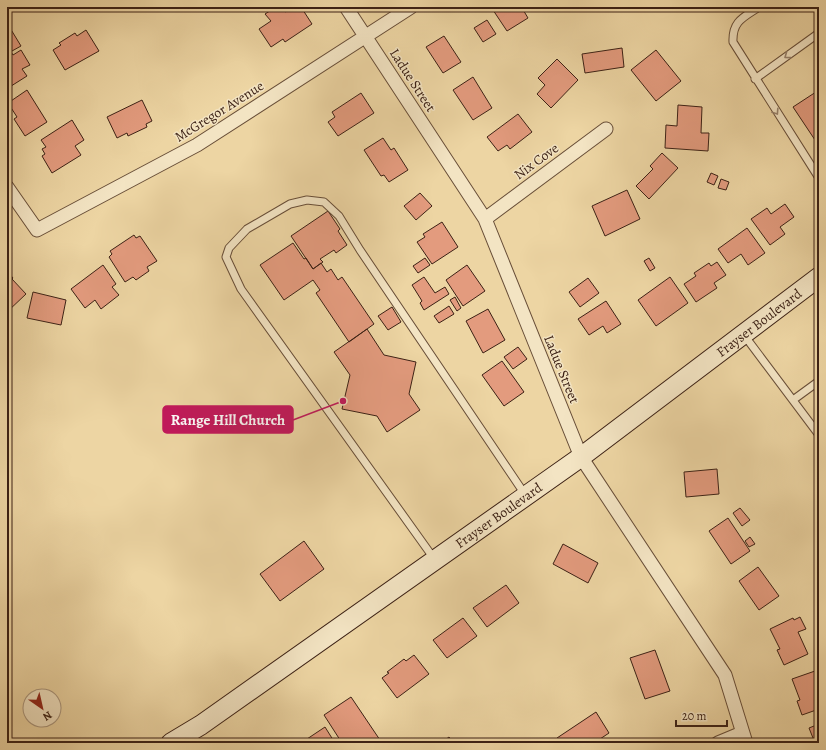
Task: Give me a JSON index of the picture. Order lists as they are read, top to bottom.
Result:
{
  "streets": {
    "main road": ["Frayser Boulevard"],
    "street": ["Ladue Street", "McGregor Avenue", "Nix Cove"]
  },
  "crossings": [
    ["Ladue Street", "McGregor Avenue"],
    ["Ladue Street", "Nix Cove"],
    ["Ladue Street", "Frayser Boulevard"]
  ],
  "places": ["Range Hill Church"],
  "scale_bar": "20 m",
  "north": "bottom right"
}
